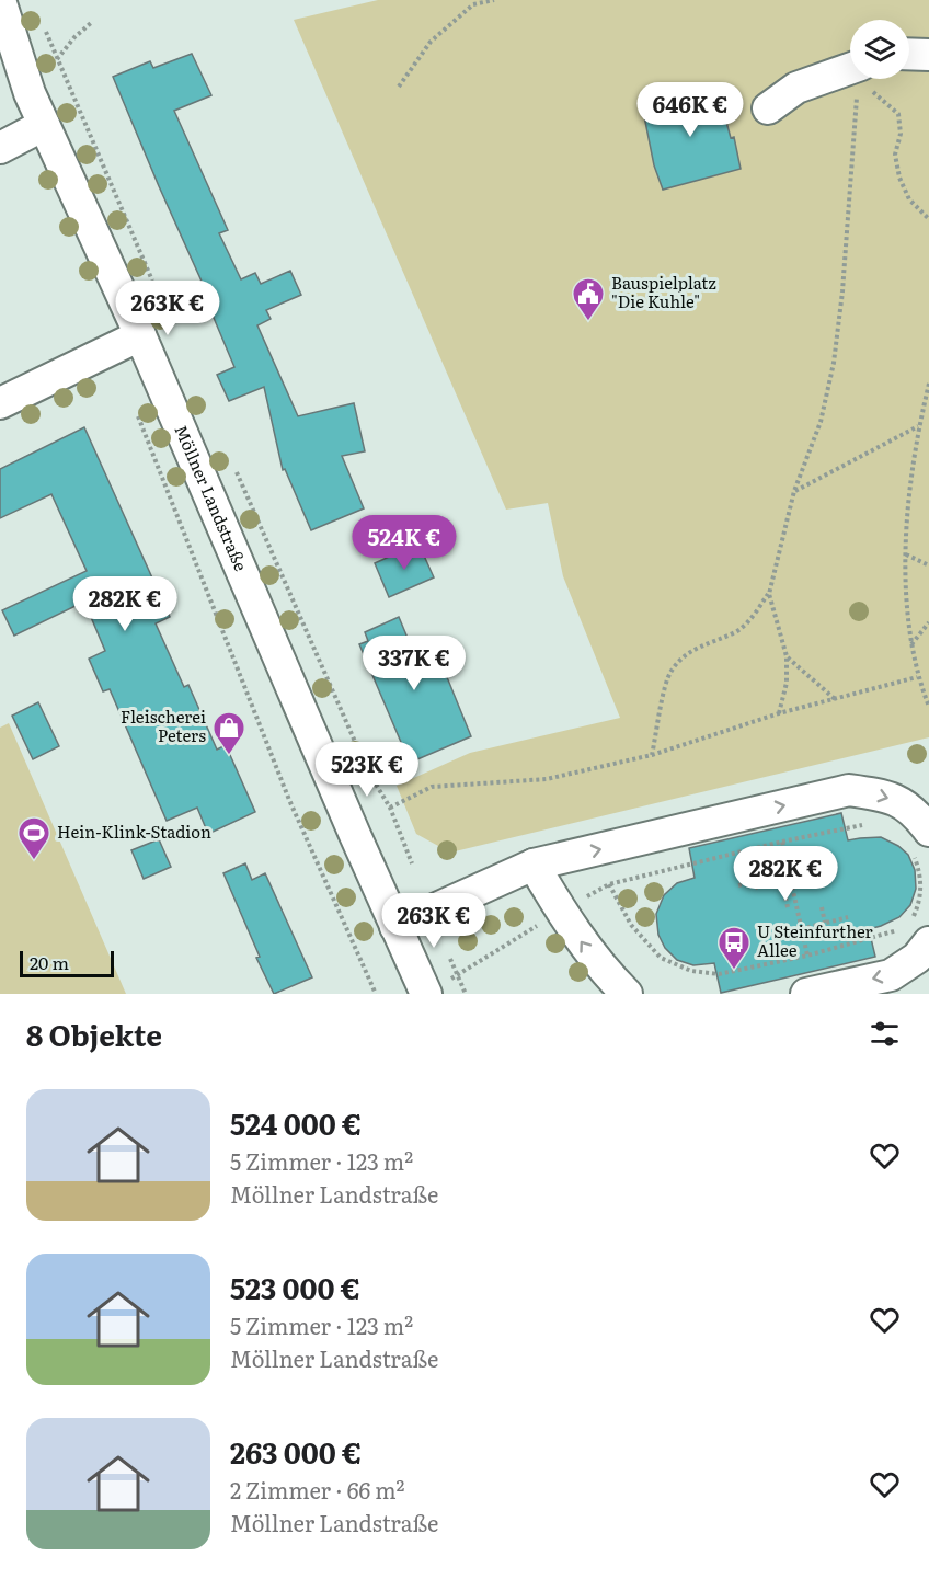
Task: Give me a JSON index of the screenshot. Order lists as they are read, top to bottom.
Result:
{
  "streets": {
    "street": ["Möllner Landstraße"]
  },
  "places": {
    "public building": ["Bauspielplatz \"Die Kuhle\""],
    "shop": ["Fleischerei Peters"],
    "sports": ["Hein-Klink-Stadion"],
    "bus stop": ["U Steinfurther Allee"]
  },
  "scale_bar": "20 m",
  "page": {
    "price": [
      "646K €",
      "263K €",
      "524K €",
      "282K €",
      "337K €",
      "523K €",
      "282K €",
      "263K €"
    ],
    "scale": "20 m",
    "heading": "8 Objekte",
    "list": [
      {
        "name": "524 000 €",
        "note": "5 Zimmer · 123 m² · Möllner Landstraße"
      },
      {
        "name": "523 000 €",
        "note": "5 Zimmer · 123 m² · Möllner Landstraße"
      },
      {
        "name": "263 000 €",
        "note": "2 Zimmer · 66 m² · Möllner Landstraße"
      }
    ]
  }
}
